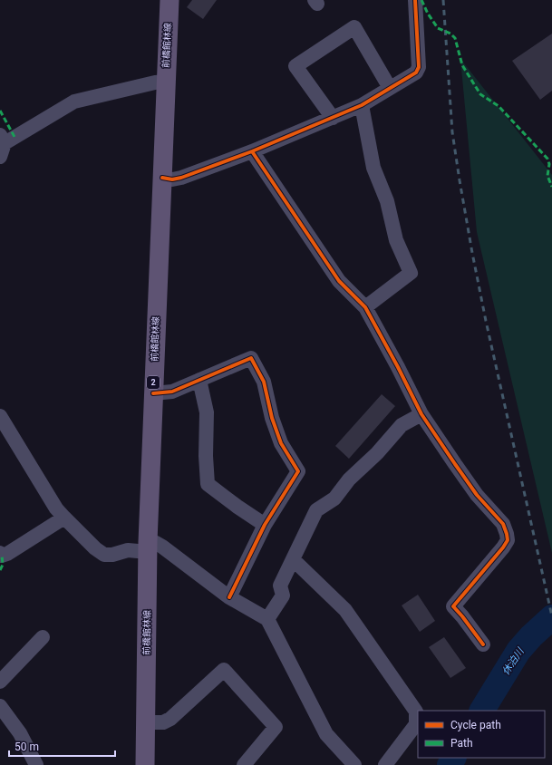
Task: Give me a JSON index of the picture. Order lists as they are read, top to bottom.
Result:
{
  "streets": {
    "main road": ["前橋館林線", "2"]
  },
  "water": ["休泊川"],
  "legend": ["Cycle path", "Path"],
  "scale_bar": "50 m"
}
